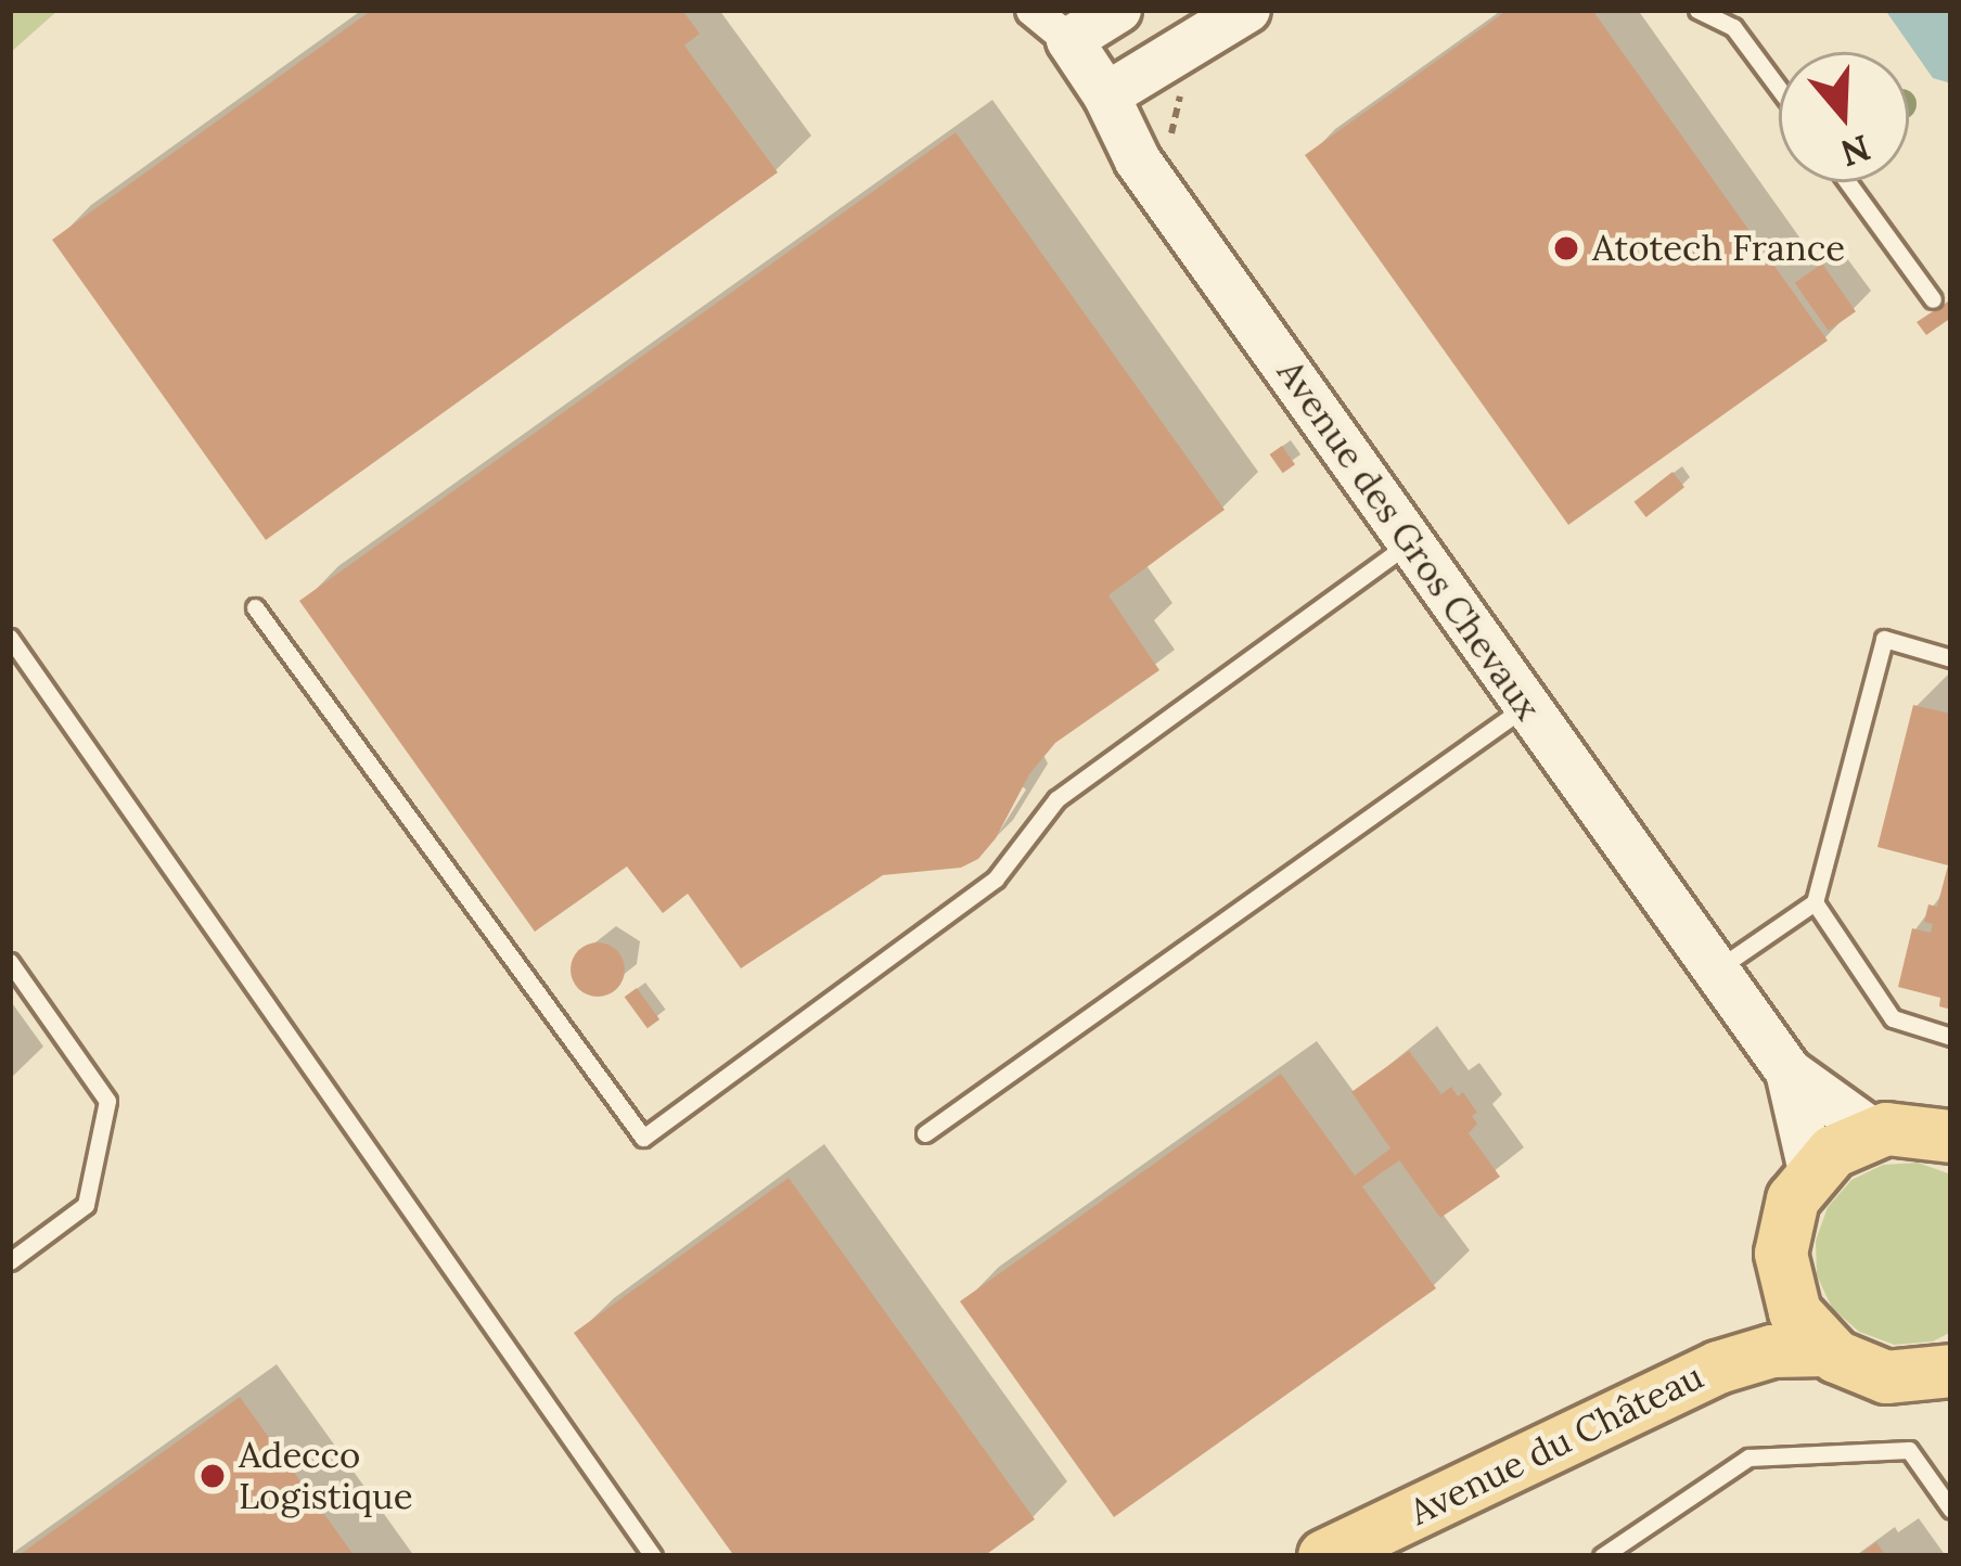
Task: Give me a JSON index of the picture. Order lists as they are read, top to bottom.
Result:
{
  "streets": {
    "main road": ["Avenue du Château"],
    "street": ["Avenue des Gros Chevaux"]
  },
  "places": ["Atotech France", "Adecco Logistique"],
  "north": "bottom"
}
